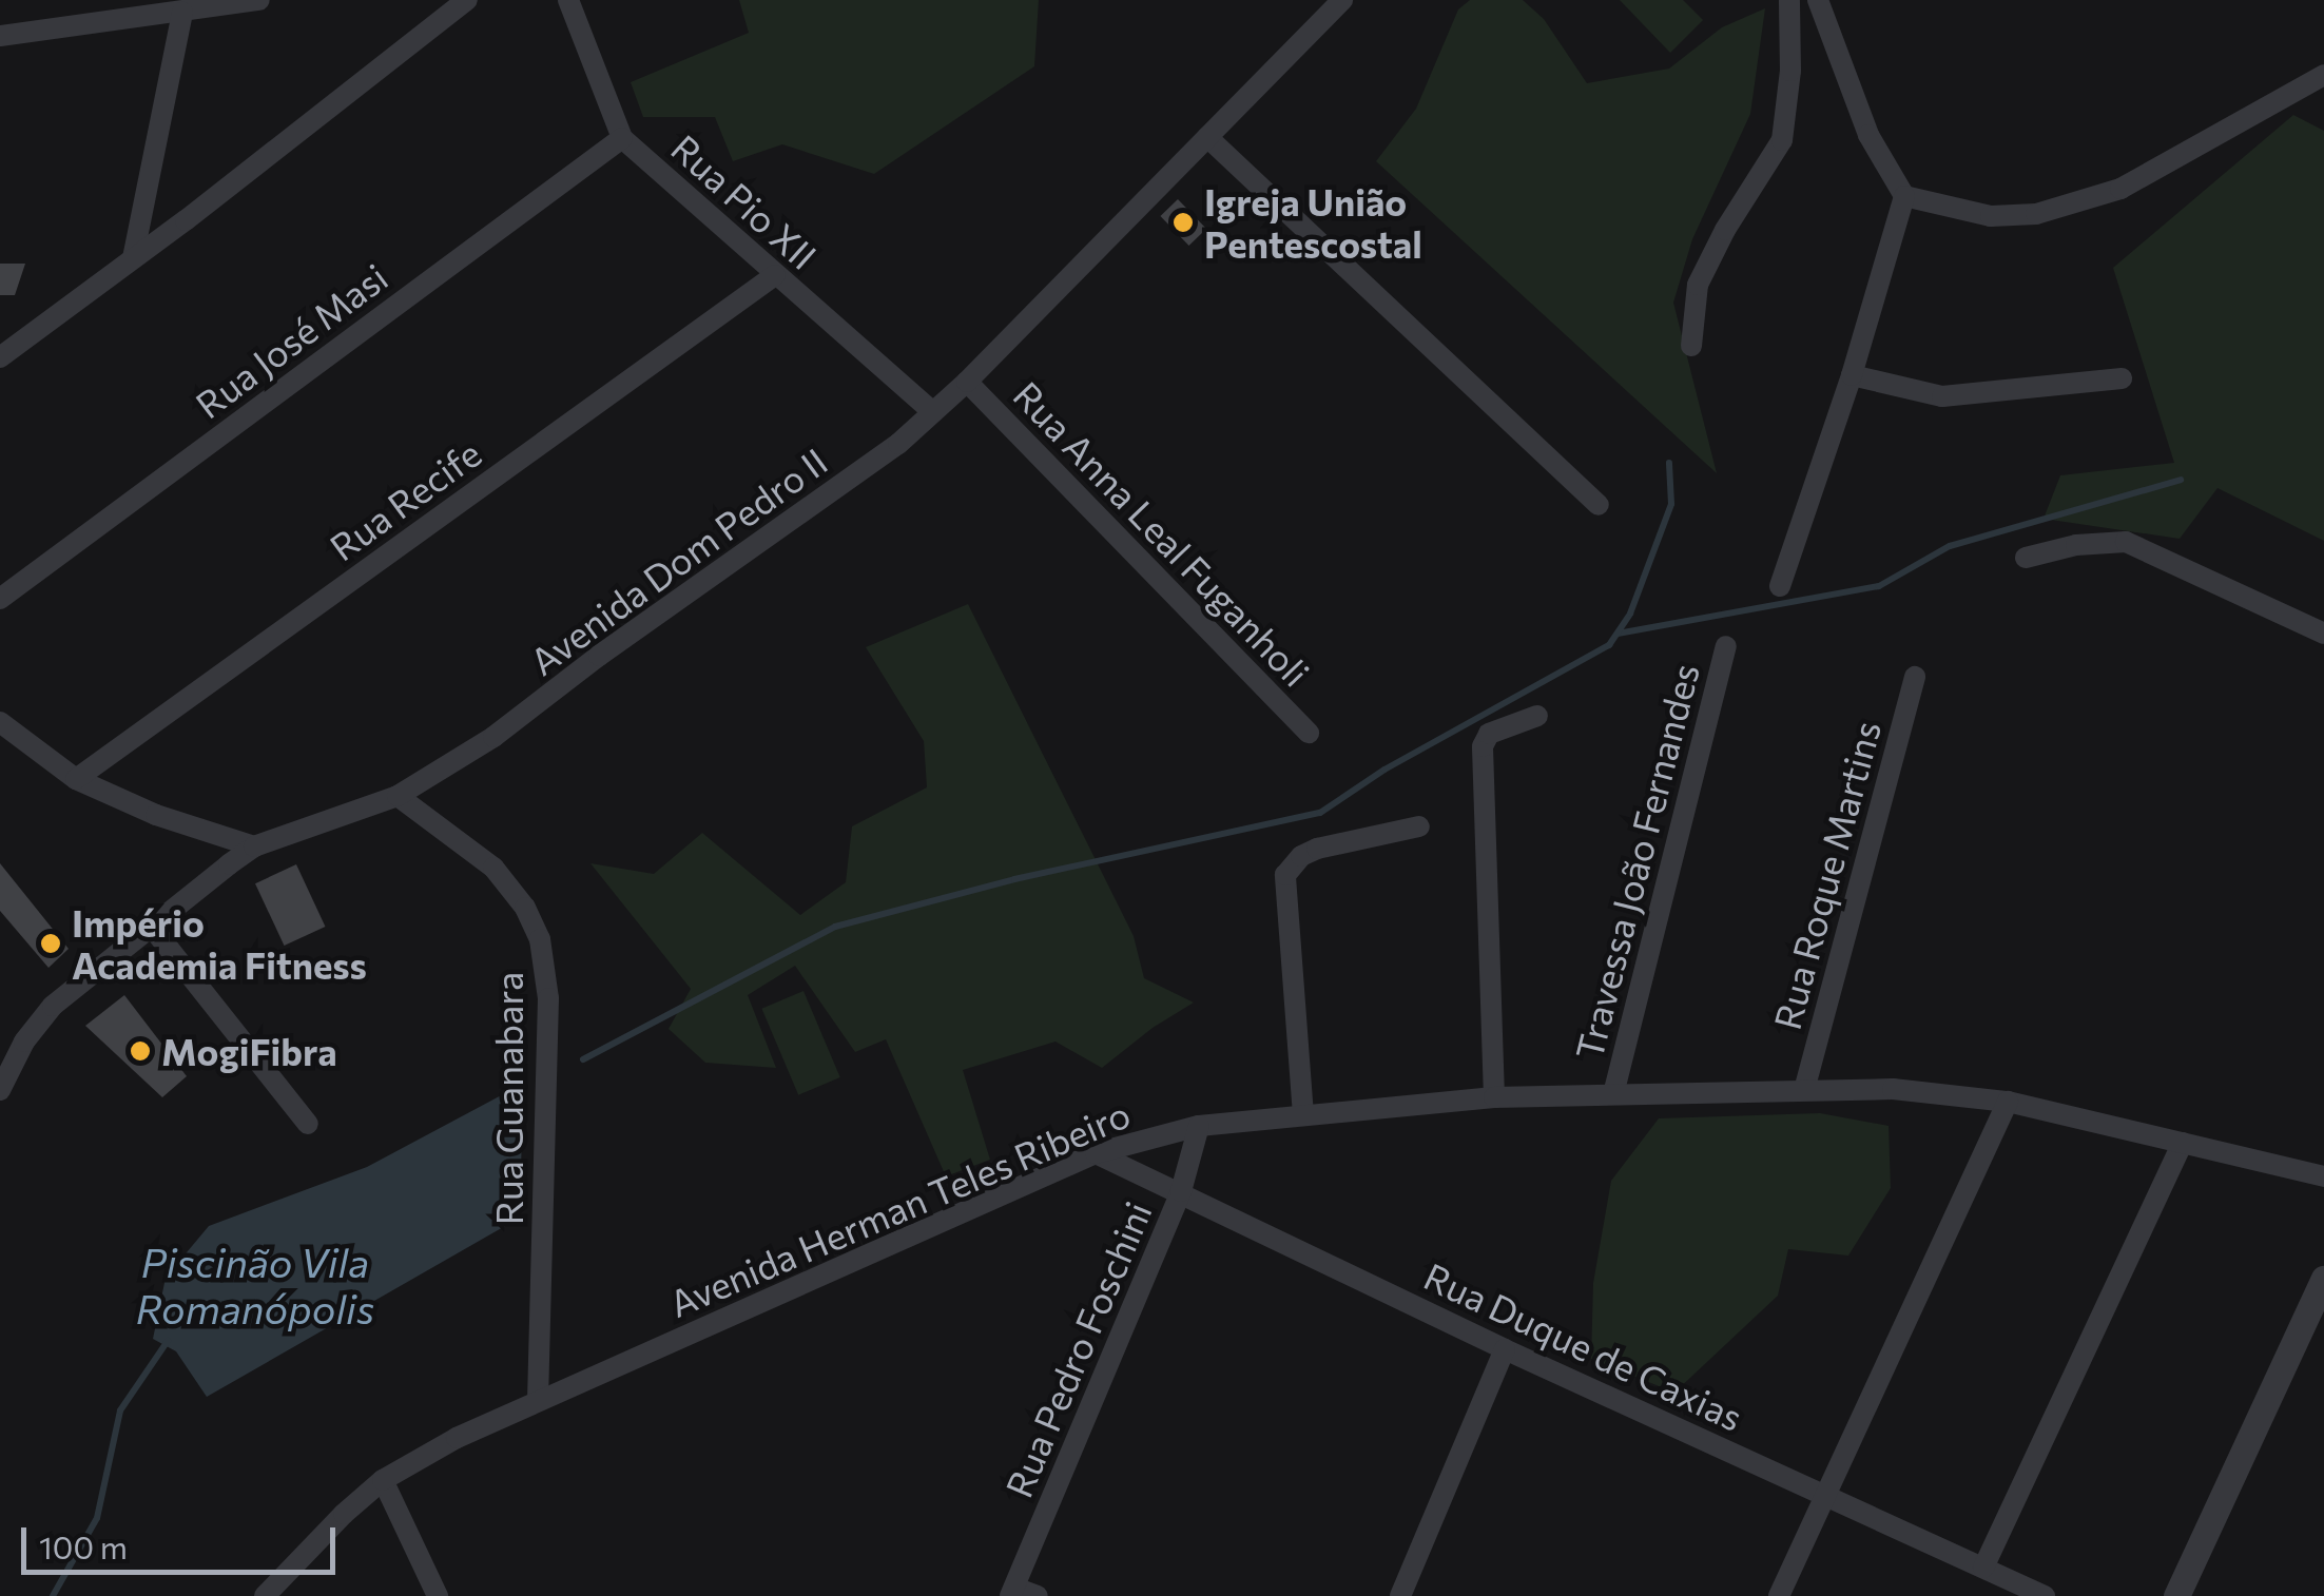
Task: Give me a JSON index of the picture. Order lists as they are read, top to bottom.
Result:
{
  "streets": {
    "street": [
      "Rua Pio XII",
      "Rua José Masi",
      "Rua Recife",
      "Rua Anna Leal Fuganholi",
      "Avenida Dom Pedro II",
      "Travessa João Fernandes",
      "Rua Roque Martins",
      "Rua Guanabara",
      "Avenida Herman Teles Ribeiro",
      "Rua Duque de Caxias",
      "Rua Pedro Foschini"
    ]
  },
  "crossings": [
    ["Rua Pio XII", "Rua José Masi"],
    ["Rua Pio XII", "Rua Recife"],
    ["Rua Pio XII", "Avenida Dom Pedro II"],
    ["Rua Anna Leal Fuganholi", "Avenida Dom Pedro II"],
    ["Avenida Dom Pedro II", "Rua Guanabara"],
    ["Travessa João Fernandes", "Avenida Herman Teles Ribeiro"],
    ["Rua Roque Martins", "Avenida Herman Teles Ribeiro"],
    ["Rua Guanabara", "Avenida Herman Teles Ribeiro"],
    ["Avenida Herman Teles Ribeiro", "Rua Duque de Caxias"],
    ["Avenida Herman Teles Ribeiro", "Rua Pedro Foschini"],
    ["Rua Duque de Caxias", "Rua Pedro Foschini"]
  ],
  "water": ["Piscinão Vila Romanópolis"],
  "places": ["Igreja União Pentescostal", "Império Academia Fitness", "MogiFibra"],
  "scale_bar": "100 m"
}
